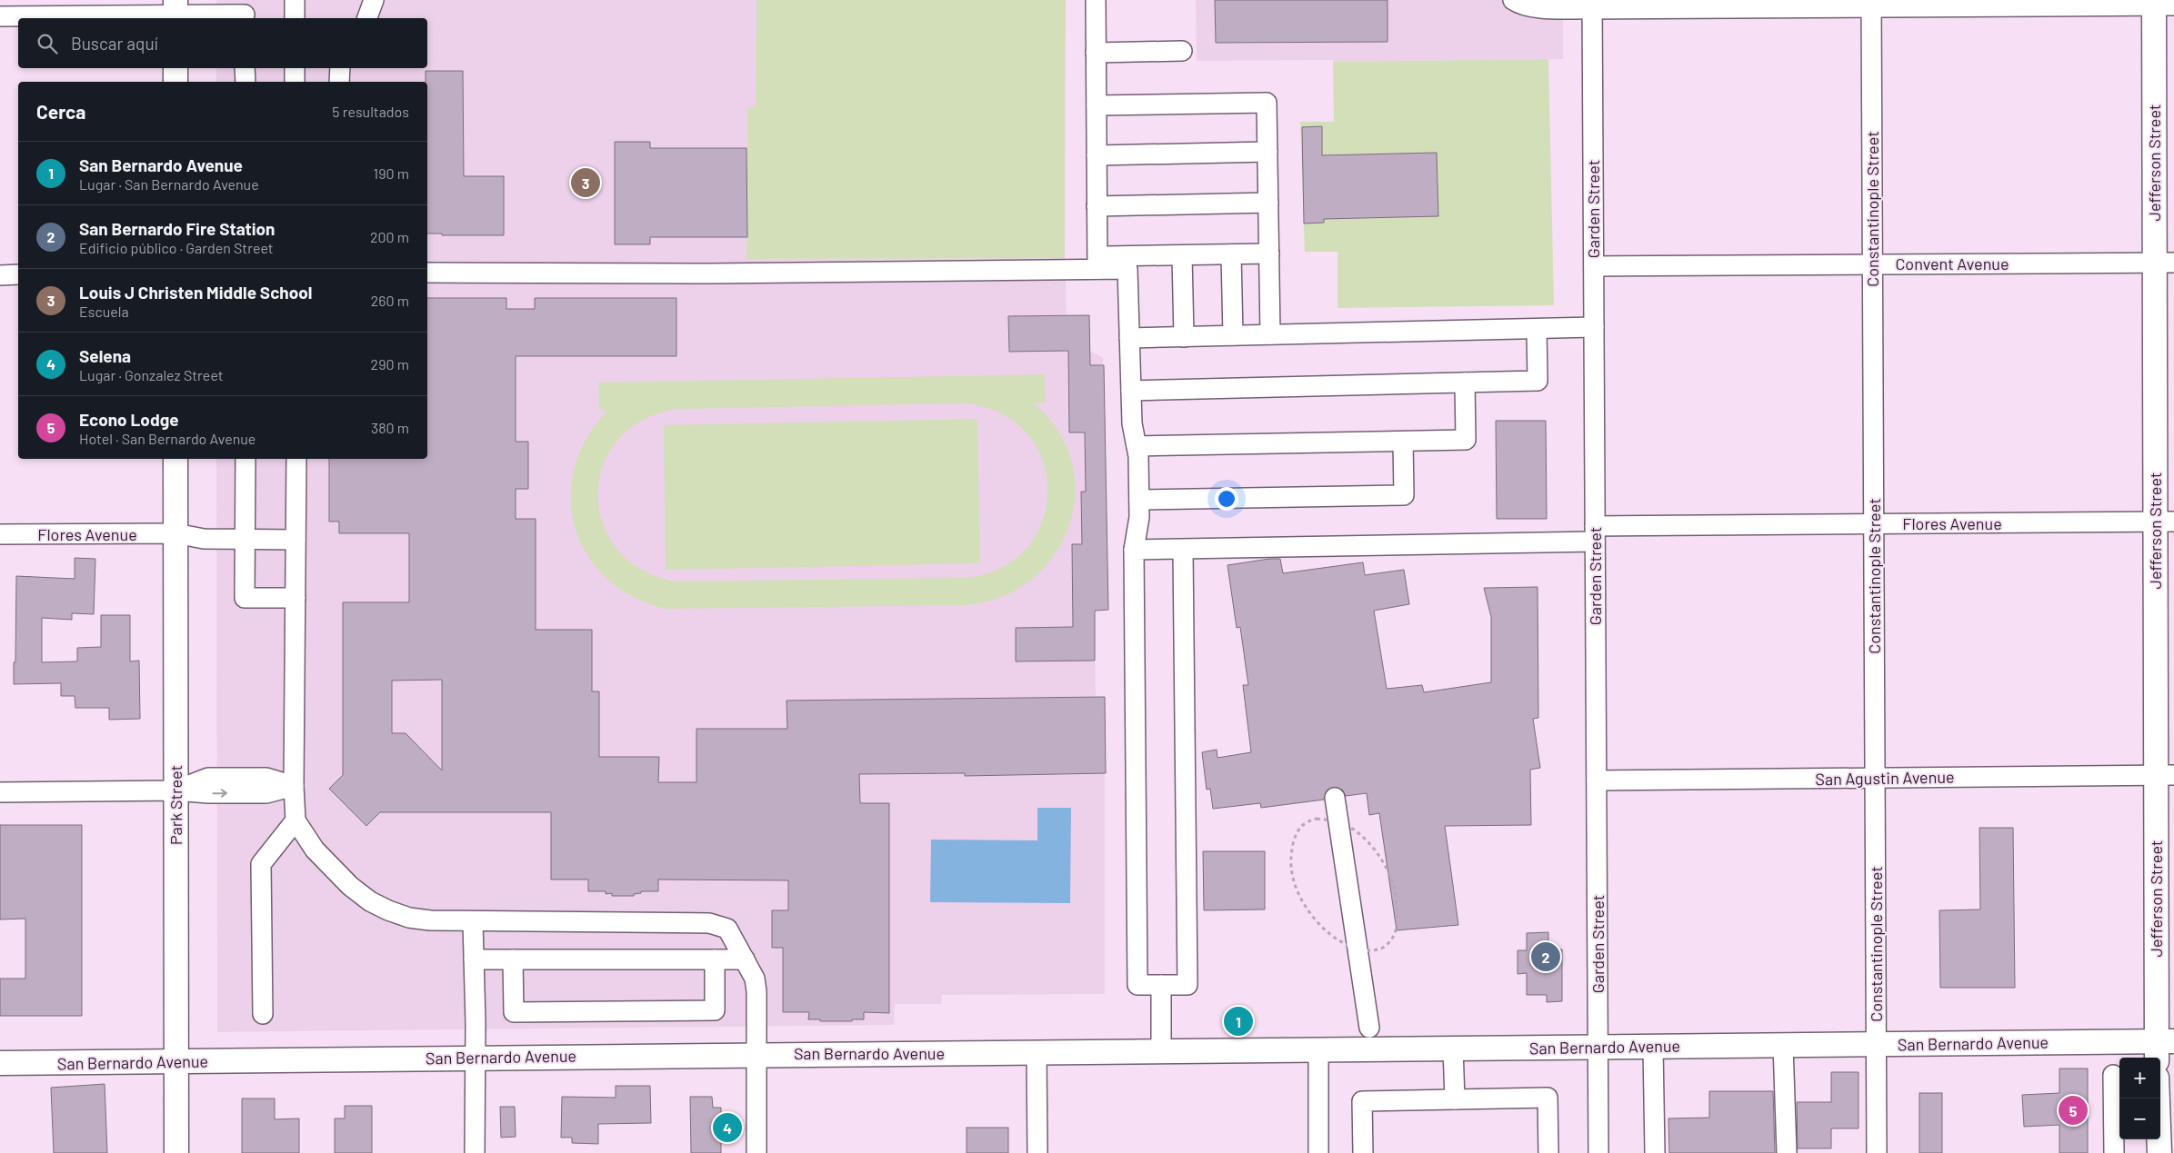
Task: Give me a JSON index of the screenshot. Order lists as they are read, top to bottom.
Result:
{
  "streets": {
    "main road": ["Jefferson Street", "Park Street", "San Bernardo Avenue"],
    "street": [
      "Garden Street",
      "Constantinople Street",
      "Convent Avenue",
      "Flores Avenue",
      "San Agustin Avenue"
    ]
  },
  "crossings": [
    ["Jefferson Street", "Convent Avenue"],
    ["Jefferson Street", "Flores Avenue"],
    ["Jefferson Street", "San Agustin Avenue"],
    ["Jefferson Street", "San Bernardo Avenue"],
    ["Garden Street", "Convent Avenue"],
    ["Garden Street", "Flores Avenue"],
    ["Garden Street", "San Agustin Avenue"],
    ["Garden Street", "San Bernardo Avenue"],
    ["Constantinople Street", "Convent Avenue"],
    ["Constantinople Street", "Flores Avenue"],
    ["Constantinople Street", "San Agustin Avenue"],
    ["Constantinople Street", "San Bernardo Avenue"],
    ["Flores Avenue", "Park Street"],
    ["Park Street", "San Bernardo Avenue"]
  ],
  "page": {
    "search": "Buscar aquí",
    "heading": ["Cerca", "5 resultados"],
    "list": [
      {
        "mark": "1",
        "name": "San Bernardo Avenue",
        "note": "Lugar · San Bernardo Avenue",
        "value": "190 m"
      },
      {
        "mark": "2",
        "name": "San Bernardo Fire Station",
        "note": "Edificio público · Garden Street",
        "value": "200 m"
      },
      {
        "mark": "3",
        "name": "Louis J Christen Middle School",
        "note": "Escuela",
        "value": "260 m"
      },
      {
        "mark": "4",
        "name": "Selena",
        "note": "Lugar · Gonzalez Street",
        "value": "290 m"
      },
      {
        "mark": "5",
        "name": "Econo Lodge",
        "note": "Hotel · San Bernardo Avenue",
        "value": "380 m"
      }
    ],
    "pins": [
      "3",
      "2",
      "1",
      "5",
      "4"
    ],
    "map_buttons": ["+", "−"]
  }
}
